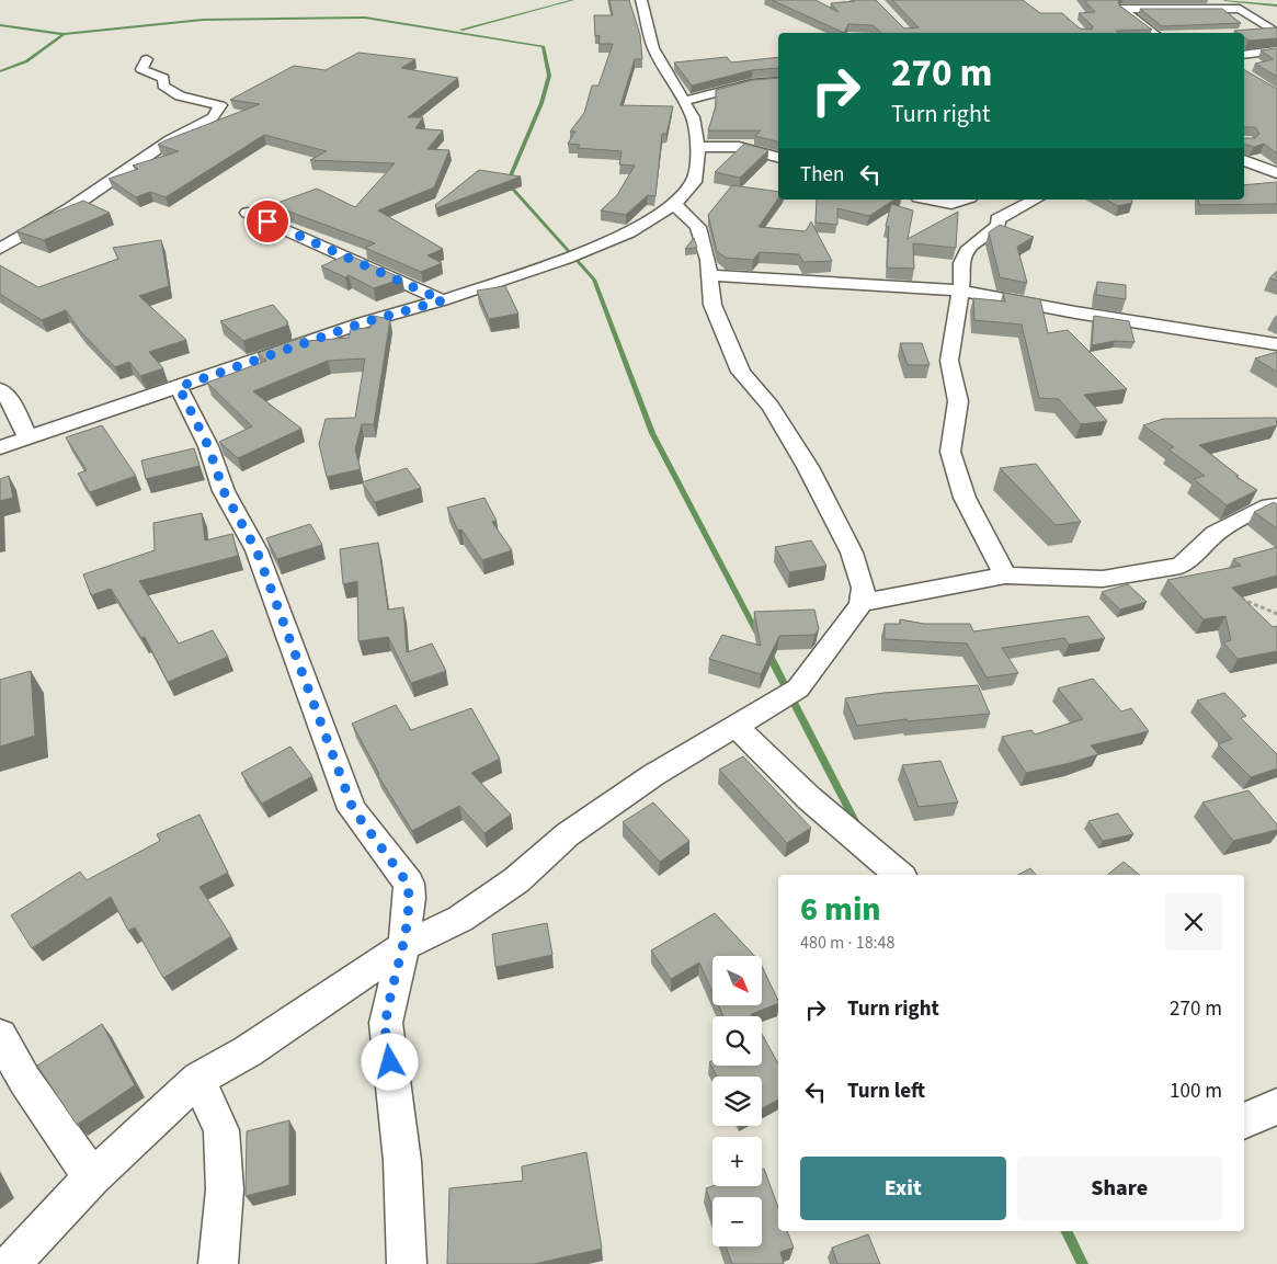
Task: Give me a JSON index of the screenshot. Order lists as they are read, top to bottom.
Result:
{
  "north": "bottom right",
  "page": {
    "turn": ["270 m", "Turn right"],
    "then": "Then",
    "heading": ["6 min", "480 m · 18:48"],
    "map_buttons": ["+", "−"],
    "list": [
      {
        "name": "Turn right",
        "value": "270 m"
      },
      {
        "name": "Turn left",
        "value": "100 m"
      }
    ],
    "buttons": ["Exit", "Share"]
  }
}
